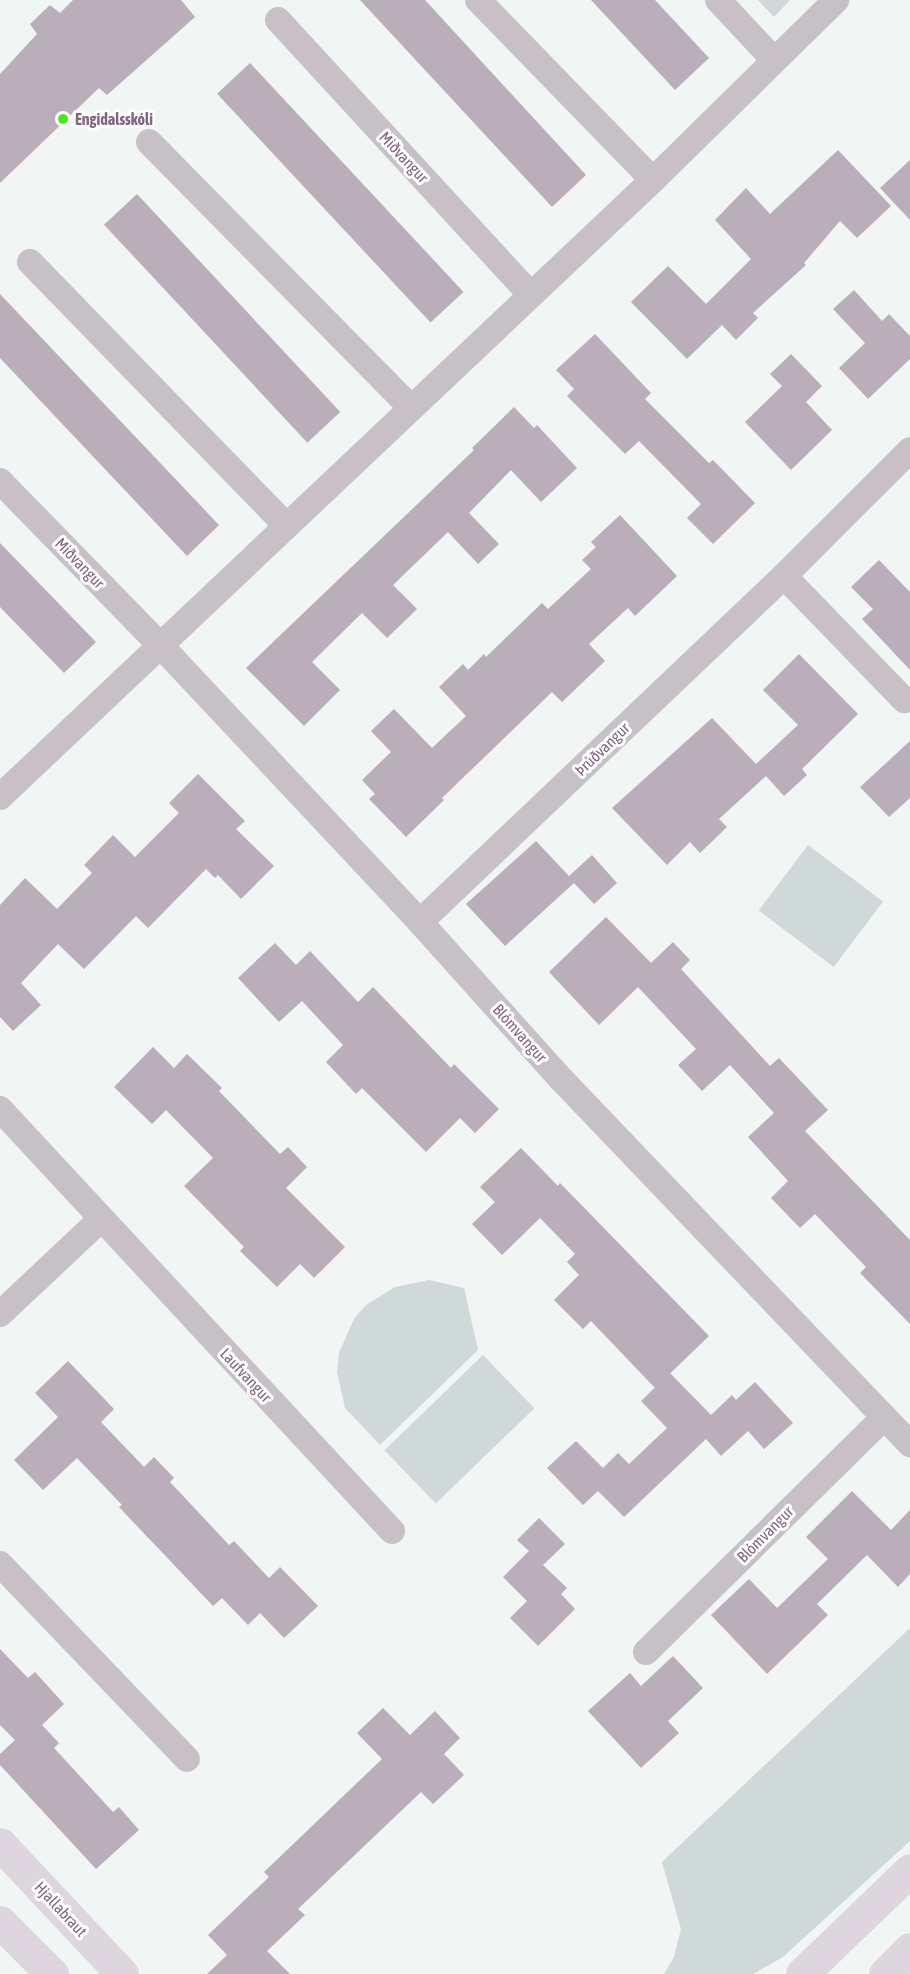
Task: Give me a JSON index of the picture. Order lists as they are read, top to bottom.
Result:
{
  "streets": {
    "main road": ["Hjallabraut"],
    "street": [
      "Miðvangur",
      "Þrúðvangur",
      "Blómvangur",
      "Laufvangur"
    ]
  },
  "crossings": [
    ["Miðvangur", "Blómvangur"],
    ["Þrúðvangur", "Blómvangur"]
  ],
  "places": ["Engidalsskóli"]
}
